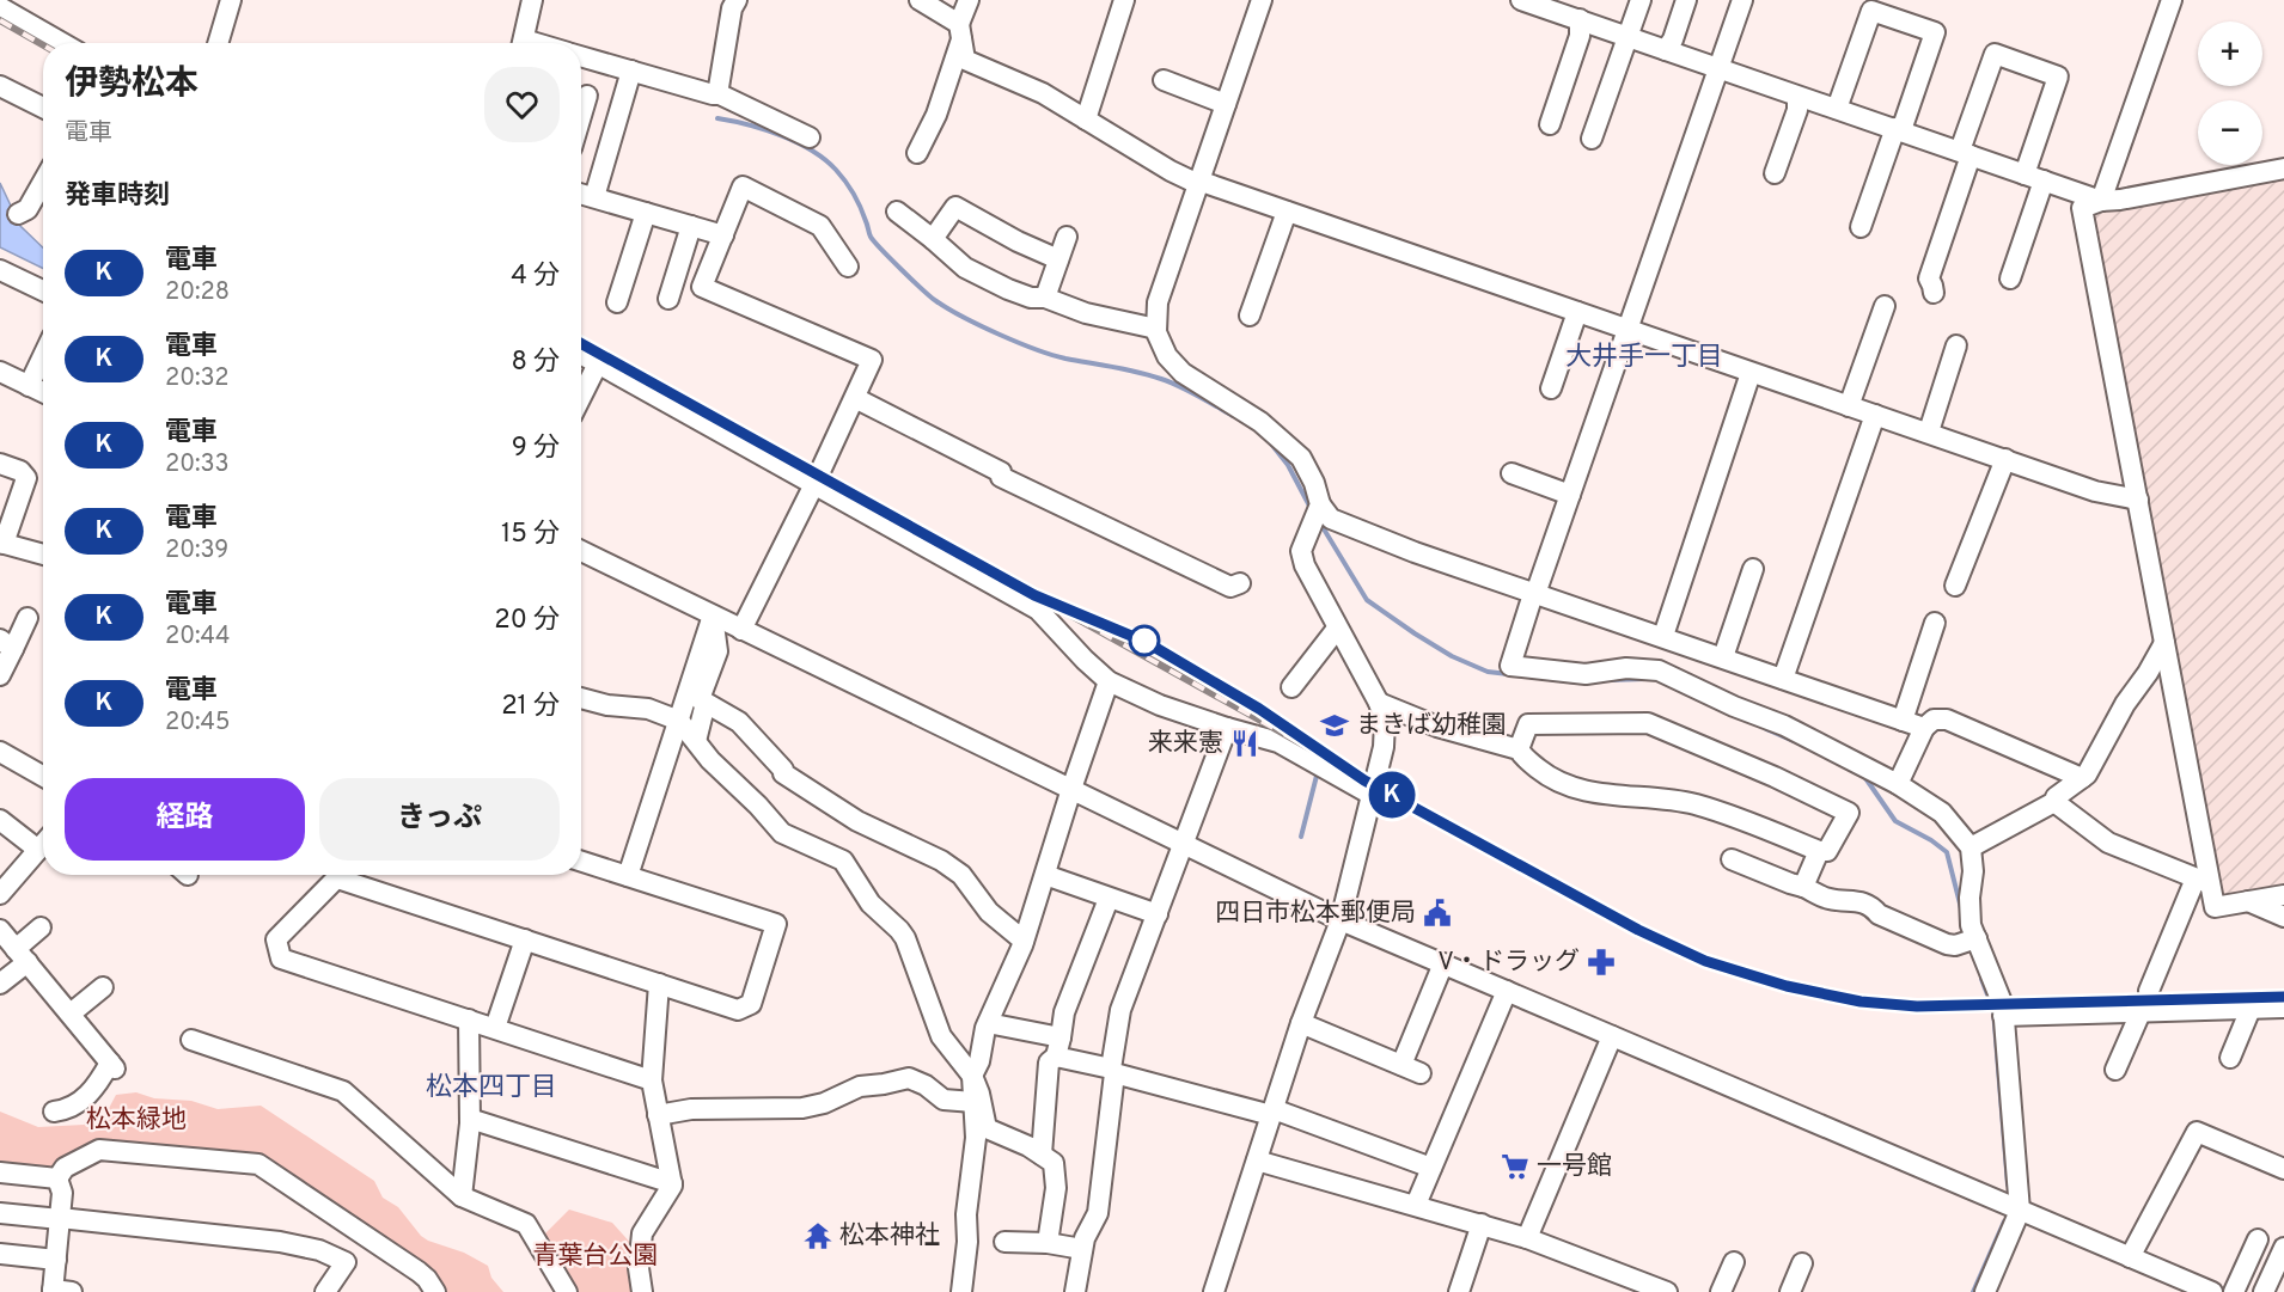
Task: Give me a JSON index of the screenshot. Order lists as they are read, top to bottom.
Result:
{
  "districts": ["大井手一丁目", "松本四丁目"],
  "parks": ["松本緑地", "青葉台公園"],
  "places": {
    "school or university": ["まきば幼稚園"],
    "restaurant": ["来来憲"],
    "public building": ["四日市松本郵便局"],
    "pharmacy": ["V・ドラッグ"],
    "supermarket": ["一号館"],
    "temple": ["松本神社"]
  },
  "page": {
    "on_map": "K",
    "map_buttons": ["+", "−"],
    "heading": [
      ["伊勢松本", "電車"],
      "発車時刻"
    ],
    "list": [
      {
        "mark": "K",
        "name": "電車",
        "note": "20:28",
        "value": "4 分"
      },
      {
        "mark": "K",
        "name": "電車",
        "note": "20:32",
        "value": "8 分"
      },
      {
        "mark": "K",
        "name": "電車",
        "note": "20:33",
        "value": "9 分"
      },
      {
        "mark": "K",
        "name": "電車",
        "note": "20:39",
        "value": "15 分"
      },
      {
        "mark": "K",
        "name": "電車",
        "note": "20:44",
        "value": "20 分"
      },
      {
        "mark": "K",
        "name": "電車",
        "note": "20:45",
        "value": "21 分"
      }
    ],
    "buttons": ["経路", "きっぷ"]
  }
}
